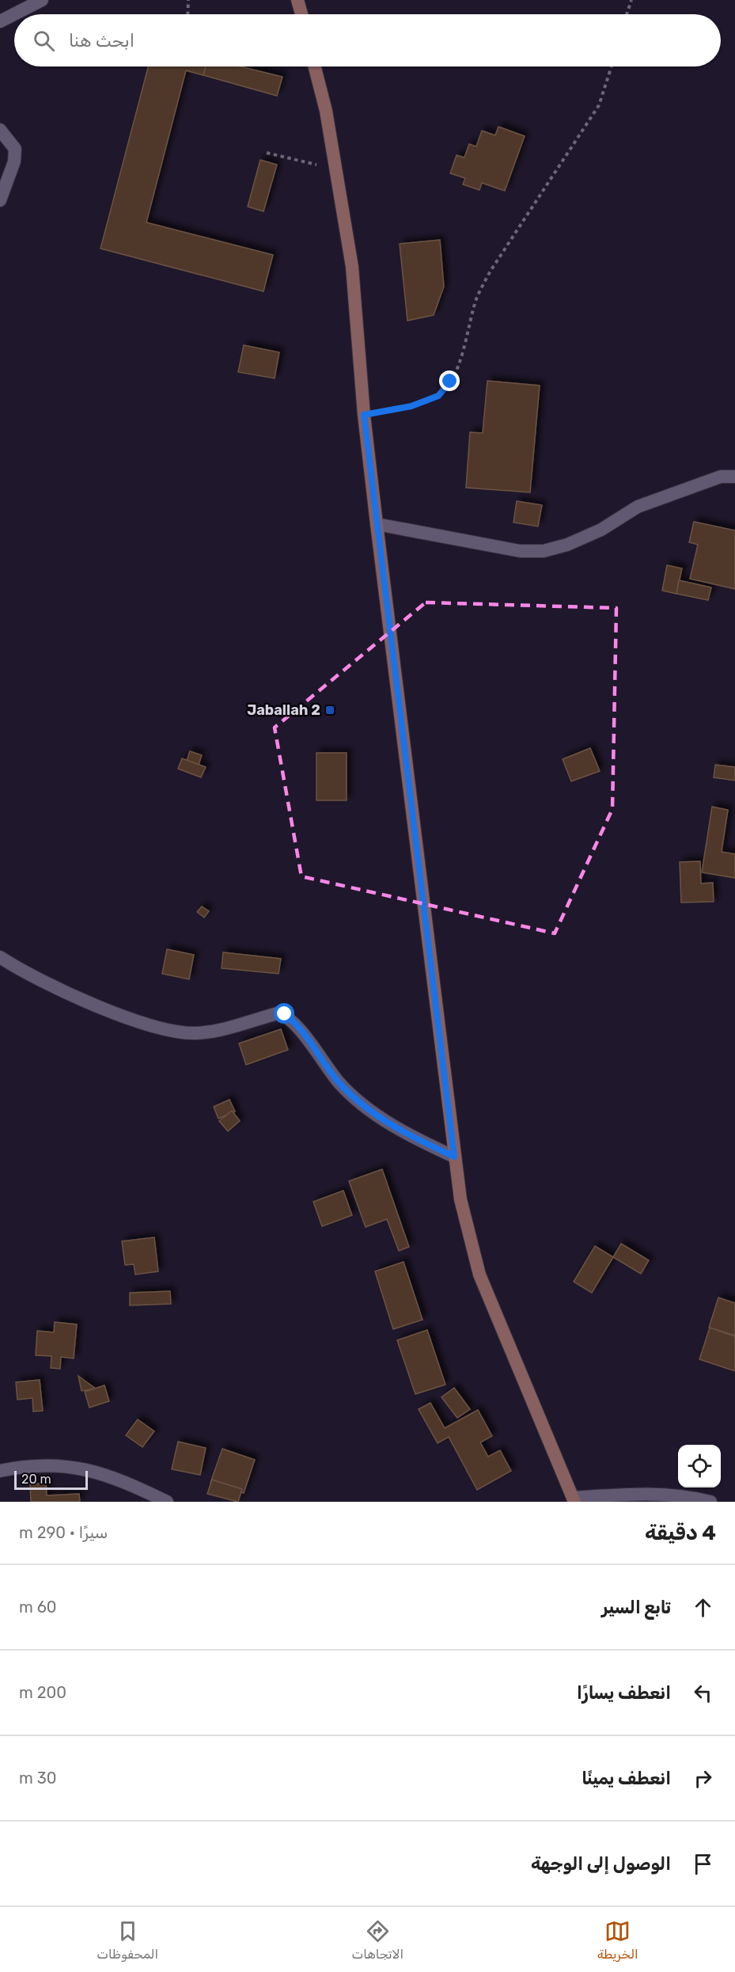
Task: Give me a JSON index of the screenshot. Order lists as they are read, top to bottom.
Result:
{
  "places": {
    "transit": ["Jaballah 2"]
  },
  "scale_bar": "20 m",
  "page": {
    "search": "ابحث هنا",
    "scale": "20 m",
    "heading": ["4 دقيقة", "سيرًا · 290 m"],
    "list": [
      ["تابع السير", "60 m"],
      ["انعطف يسارًا", "200 m"],
      ["انعطف يمينًا", "30 m"],
      "الوصول إلى الوجهة"
    ],
    "nav": ["الخريطة", "الاتجاهات", "المحفوظات"]
  }
}
